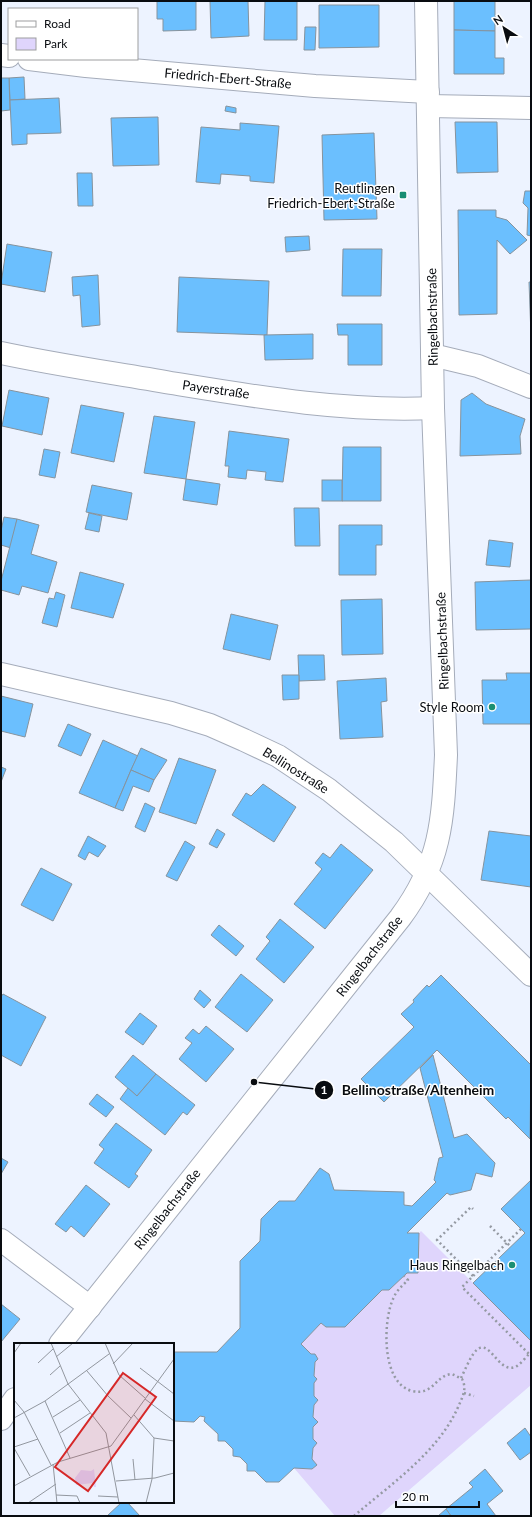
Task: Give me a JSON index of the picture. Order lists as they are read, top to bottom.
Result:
{
  "streets": {
    "street": [
      "Friedrich-Ebert-Straße",
      "Ringelbachstraße",
      "Payerstraße",
      "Bellinostraße"
    ]
  },
  "crossings": [
    ["Friedrich-Ebert-Straße", "Ringelbachstraße"],
    ["Ringelbachstraße", "Payerstraße"],
    ["Ringelbachstraße", "Bellinostraße"]
  ],
  "places": {
    "transit": ["Reutlingen Friedrich-Ebert-Straße"],
    "other": ["Style Room", "Bellinostraße/Altenheim", "Haus Ringelbach"]
  },
  "legend": ["Road", "Park"],
  "scale_bar": "20 m",
  "north": "top left"
}
